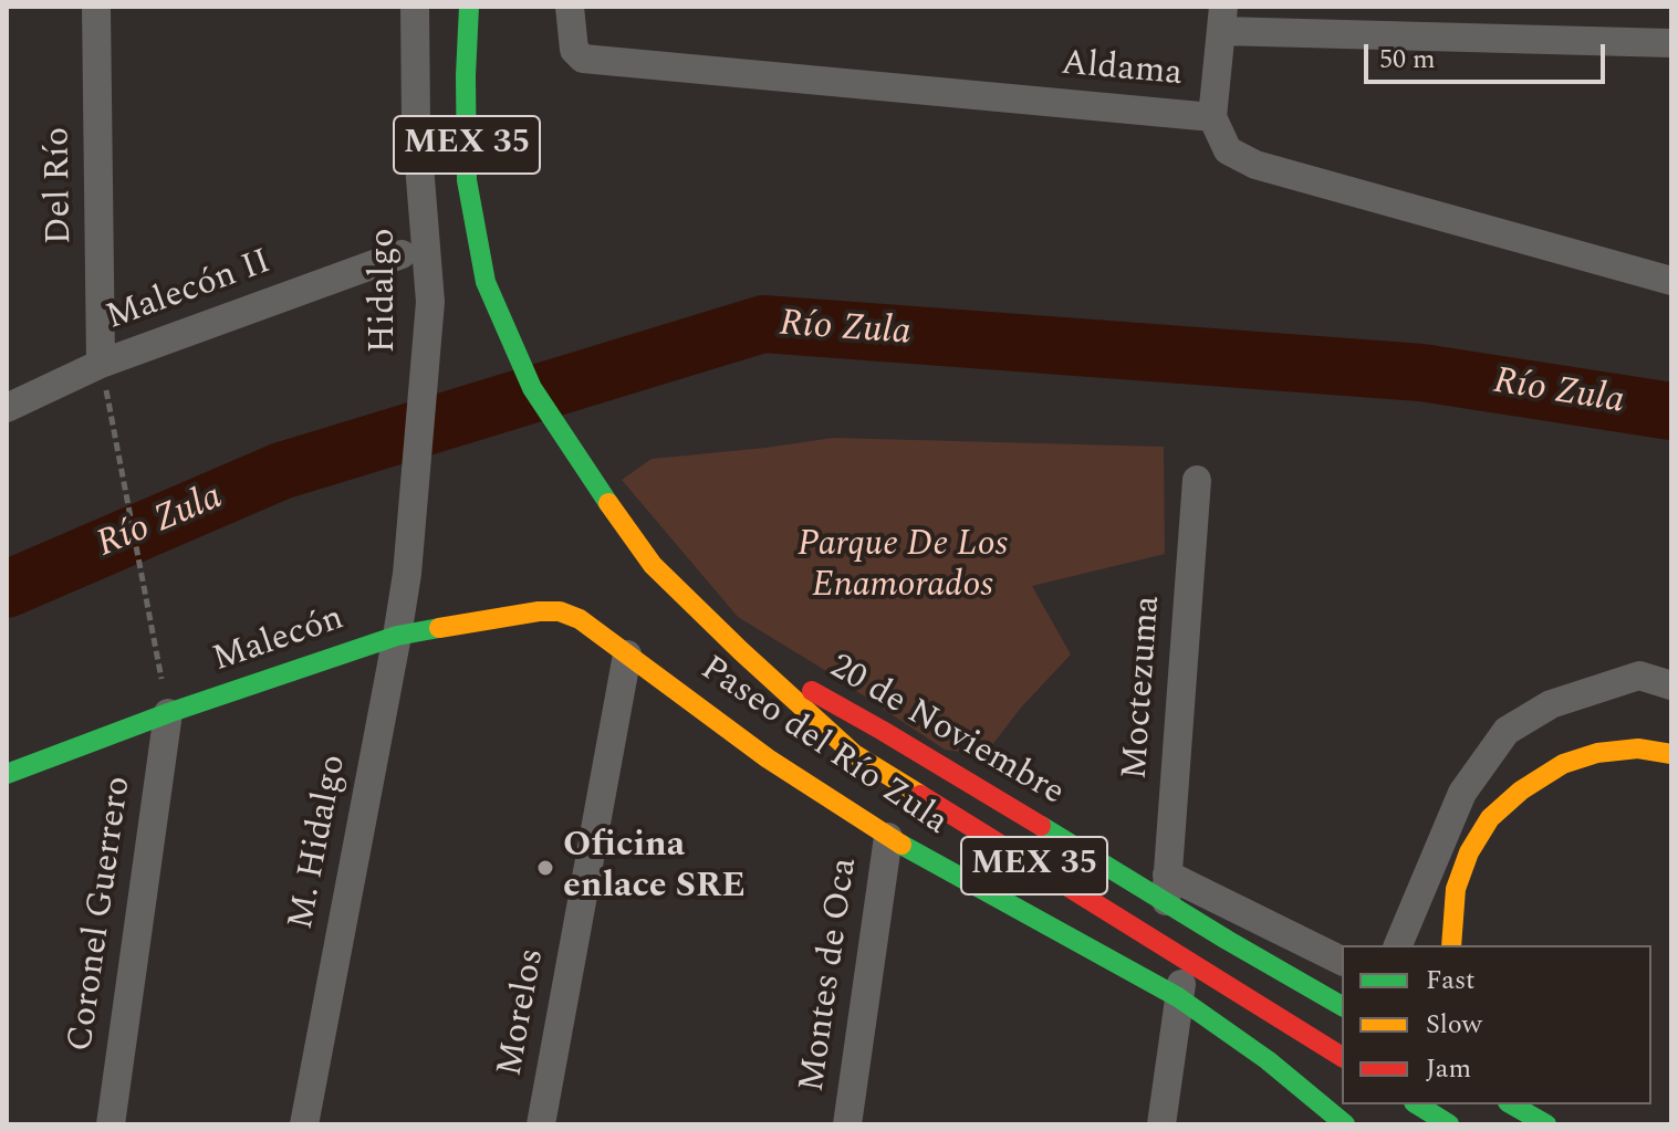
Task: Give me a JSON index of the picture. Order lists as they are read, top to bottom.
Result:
{
  "streets": {
    "main road": [
      "MEX 35",
      "Malecón",
      "20 de Noviembre",
      "Paseo del Río Zula"
    ],
    "street": [
      "Aldama",
      "Del Río",
      "Hidalgo",
      "Malecón II",
      "Moctezuma",
      "M. Hidalgo",
      "Coronel Guerrero",
      "Montes de Oca",
      "Morelos"
    ]
  },
  "crossings": [
    ["Del Río", "Malecón II"],
    ["Hidalgo", "M. Hidalgo"],
    ["Malecón", "Paseo del Río Zula"],
    ["Malecón", "M. Hidalgo"],
    ["Malecón", "Coronel Guerrero"],
    ["Moctezuma", "20 de Noviembre"],
    ["Paseo del Río Zula", "Montes de Oca"],
    ["Paseo del Río Zula", "Morelos"]
  ],
  "water": ["Río Zula"],
  "parks": ["Parque De Los Enamorados"],
  "places": ["Oficina enlace SRE"],
  "legend": ["Fast", "Slow", "Jam"],
  "scale_bar": "50 m"
}
